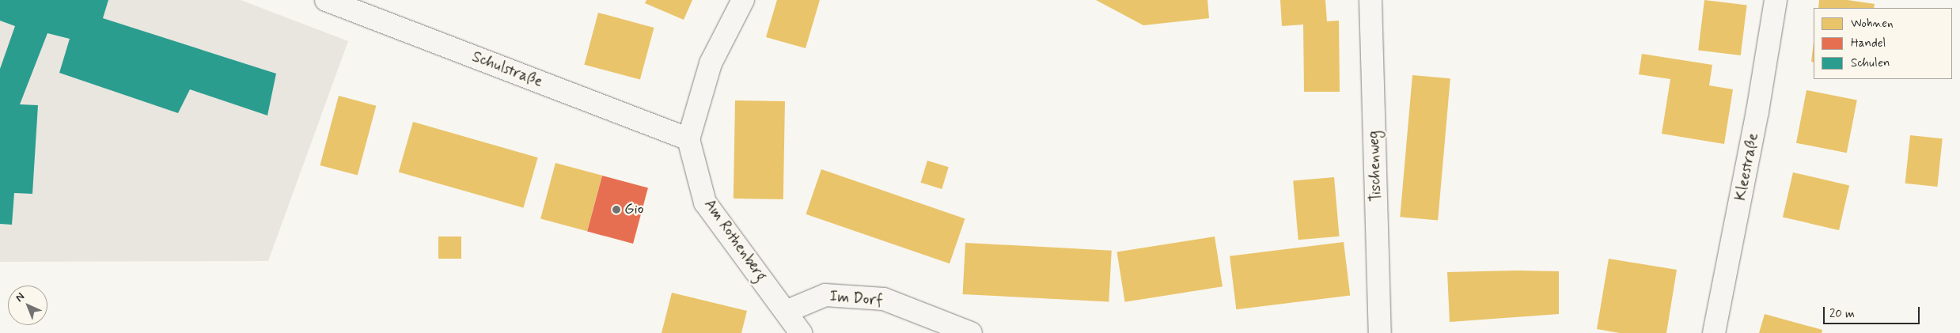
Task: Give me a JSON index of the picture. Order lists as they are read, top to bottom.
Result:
{
  "streets": {
    "street": [
      "Schulstraße",
      "Tischenweg",
      "Kleestraße",
      "Am Rothenberg",
      "Im Dorf"
    ]
  },
  "crossings": [
    ["Schulstraße", "Am Rothenberg"],
    ["Am Rothenberg", "Im Dorf"]
  ],
  "places": ["Gio"],
  "legend": ["Wohnen", "Handel", "Schulen"],
  "scale_bar": "20 m",
  "north": "top left"
}
